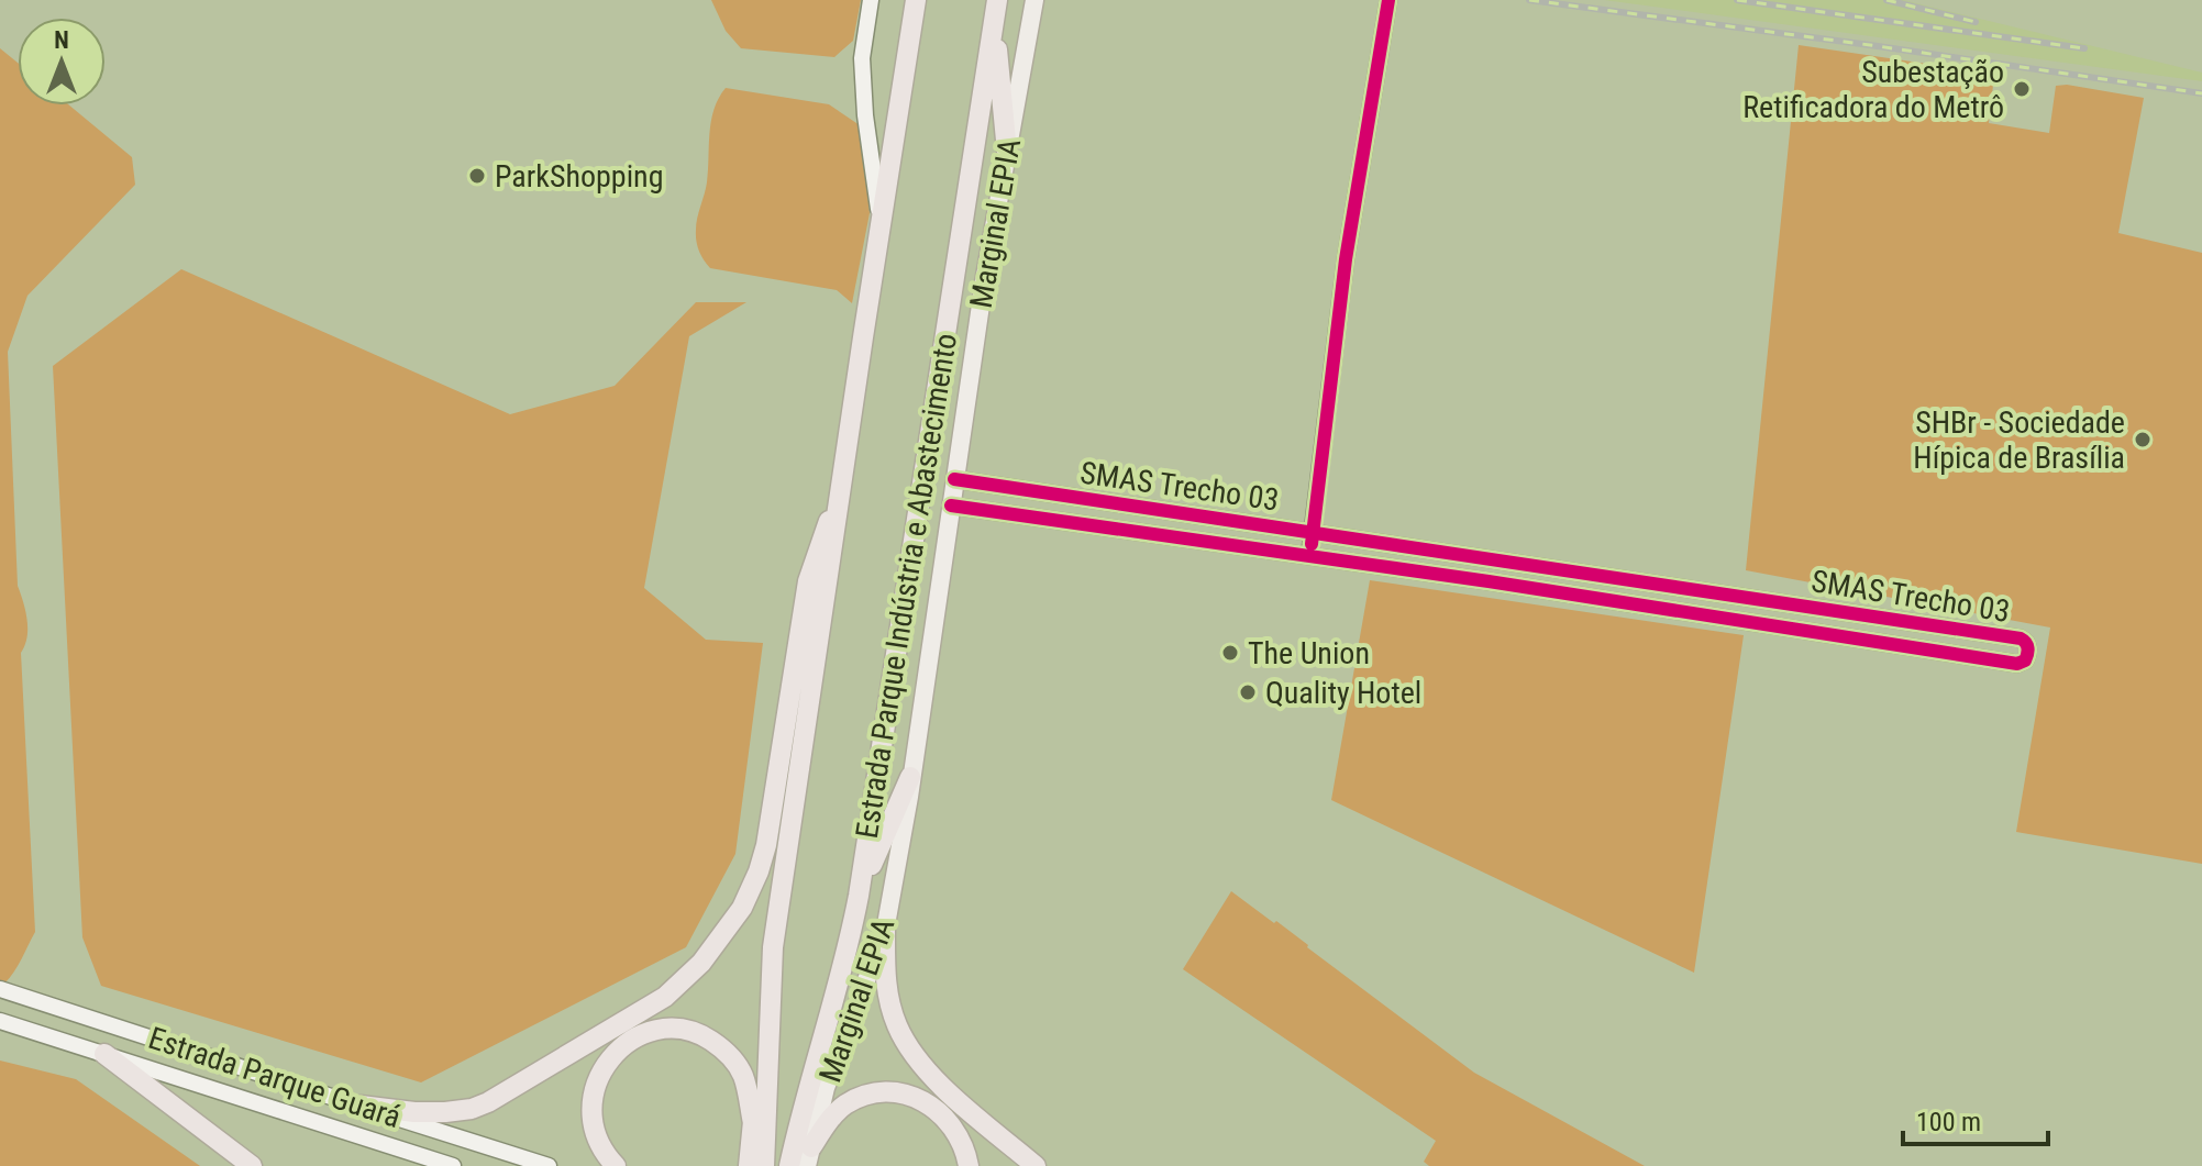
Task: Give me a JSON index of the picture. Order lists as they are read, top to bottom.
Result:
{
  "streets": {
    "highway": ["Estrada Parque Indústria e Abastecimento"],
    "main road": ["Marginal EPIA"],
    "street": ["SMAS Trecho 03", "Estrada Parque Guará"]
  },
  "crossings": [
    ["Marginal EPIA", "SMAS Trecho 03"]
  ],
  "places": [
    "Subestação Retificadora do Metrô",
    "ParkShopping",
    "SHBr - Sociedade Hípica de Brasília",
    "The Union",
    "Quality Hotel"
  ],
  "scale_bar": "100 m",
  "north": "top"
}
